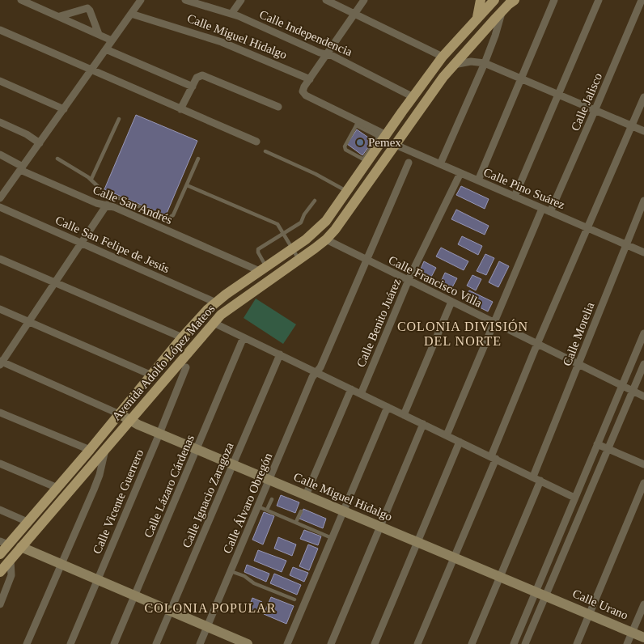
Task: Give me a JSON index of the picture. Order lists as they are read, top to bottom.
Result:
{
  "streets": {
    "main road": ["Avenida Adolfo López Mateos"],
    "street": [
      "Calle Independencia",
      "Calle Miguel Hidalgo",
      "Calle Jalisco",
      "Calle Pino Suárez",
      "Calle San Andrés",
      "Calle San Felipe de Jesús",
      "Calle Francisco Villa",
      "Calle Benito Juárez",
      "Calle Morelia",
      "Calle Lázaro Cárdenas",
      "Calle Ignacio Zaragoza",
      "Calle Vicente Guerrero",
      "Calle Álvaro Obregón",
      "Calle Urano"
    ]
  },
  "crossings": [
    ["Calle Independencia", "Avenida Adolfo López Mateos"],
    ["Calle Miguel Hidalgo", "Avenida Adolfo López Mateos"],
    ["Calle Miguel Hidalgo", "Calle Lázaro Cárdenas"],
    ["Calle Miguel Hidalgo", "Calle Ignacio Zaragoza"],
    ["Calle Miguel Hidalgo", "Calle Vicente Guerrero"],
    ["Calle Miguel Hidalgo", "Calle Álvaro Obregón"],
    ["Calle Miguel Hidalgo", "Calle Urano"],
    ["Calle Jalisco", "Calle Pino Suárez"],
    ["Calle Pino Suárez", "Calle Benito Juárez"],
    ["Calle Pino Suárez", "Calle Morelia"],
    ["Calle Pino Suárez", "Avenida Adolfo López Mateos"],
    ["Calle San Andrés", "Avenida Adolfo López Mateos"],
    ["Calle San Felipe de Jesús", "Avenida Adolfo López Mateos"],
    ["Calle Francisco Villa", "Calle Benito Juárez"],
    ["Calle Francisco Villa", "Calle Morelia"],
    ["Calle Francisco Villa", "Avenida Adolfo López Mateos"]
  ],
  "districts": ["COLONIA DIVISIÓN DEL NORTE", "COLONIA POPULAR"],
  "places": ["Pemex"]
}
